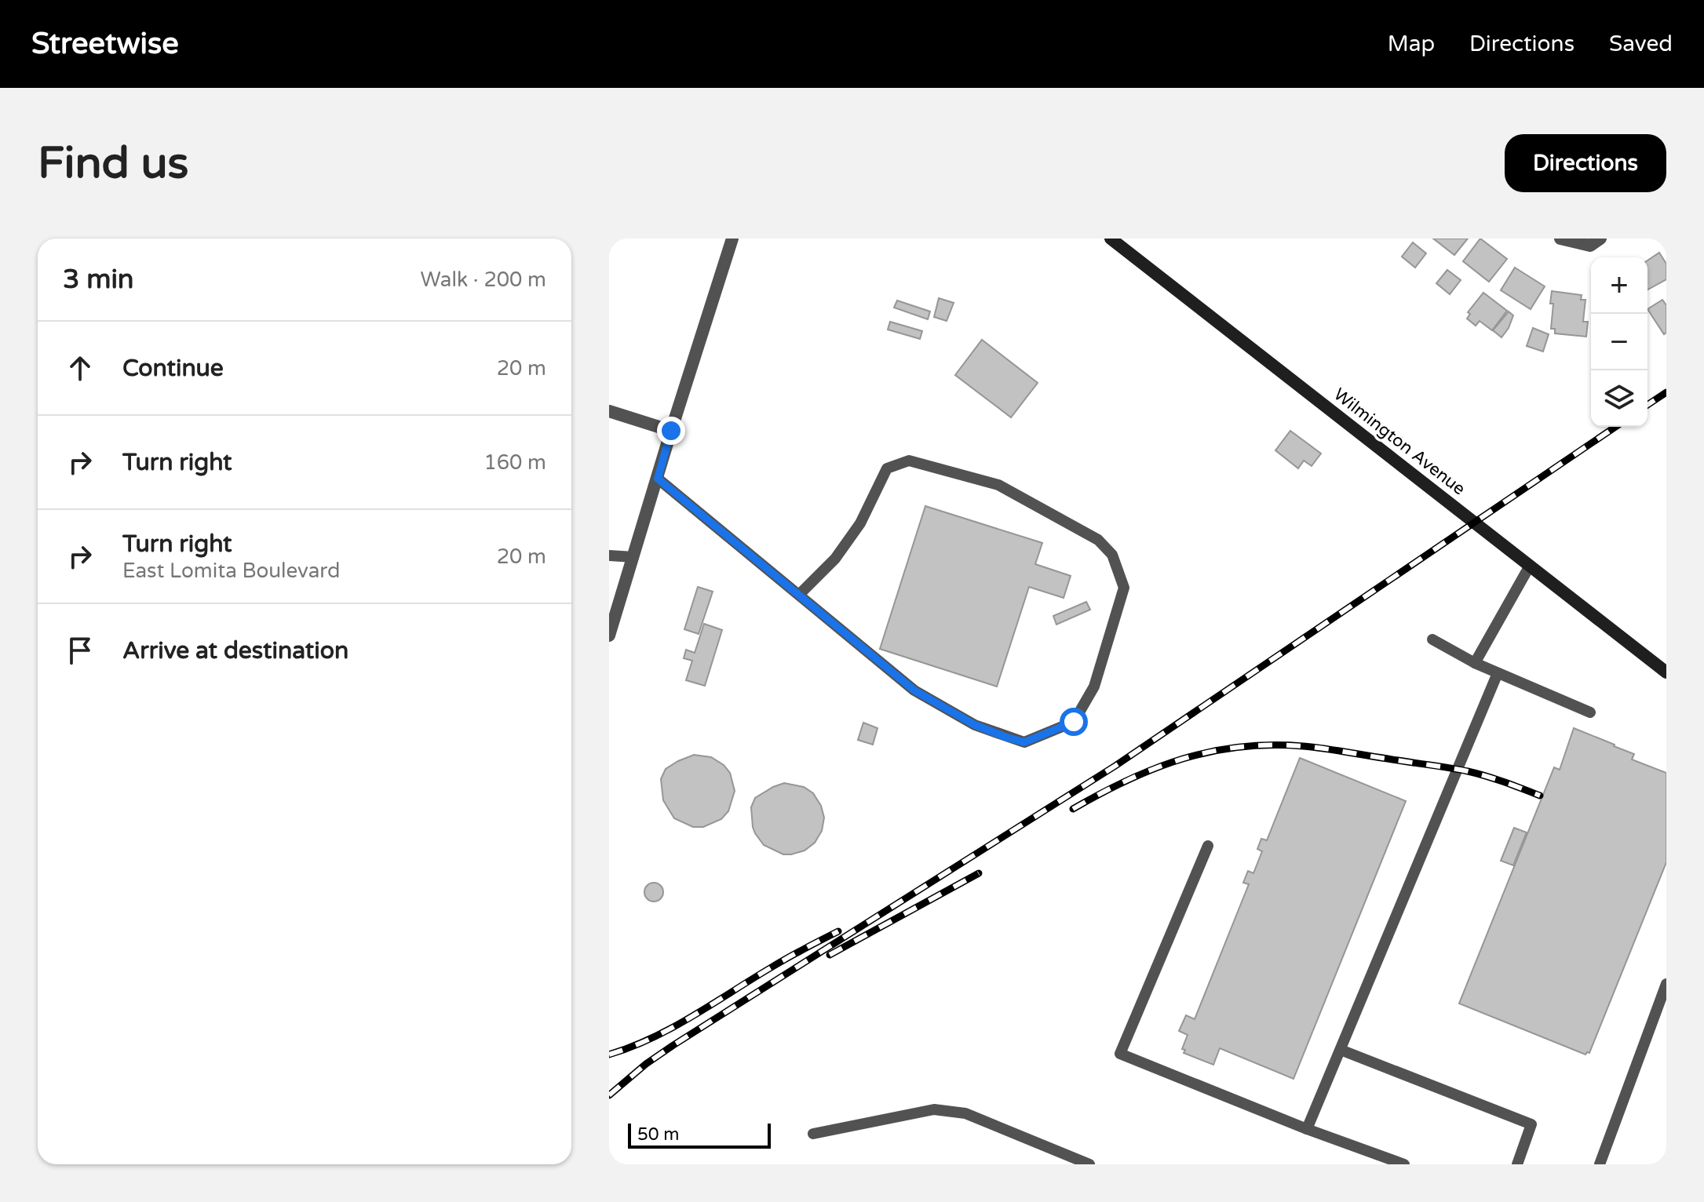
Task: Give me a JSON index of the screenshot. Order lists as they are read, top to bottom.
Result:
{
  "streets": {
    "main road": ["Wilmington Avenue"]
  },
  "scale_bar": "50 m",
  "page": {
    "header": "Streetwise",
    "nav": ["Map", "Directions", "Saved"],
    "buttons": "Directions",
    "title": "Find us",
    "heading": ["3 min", "Walk · 200 m"],
    "map_buttons": ["+", "−"],
    "list": [
      ["Continue", "20 m"],
      ["Turn right", "160 m"],
      ["Turn right", "East Lomita Boulevard", "20 m"],
      "Arrive at destination"
    ],
    "scale": "50 m"
  }
}
